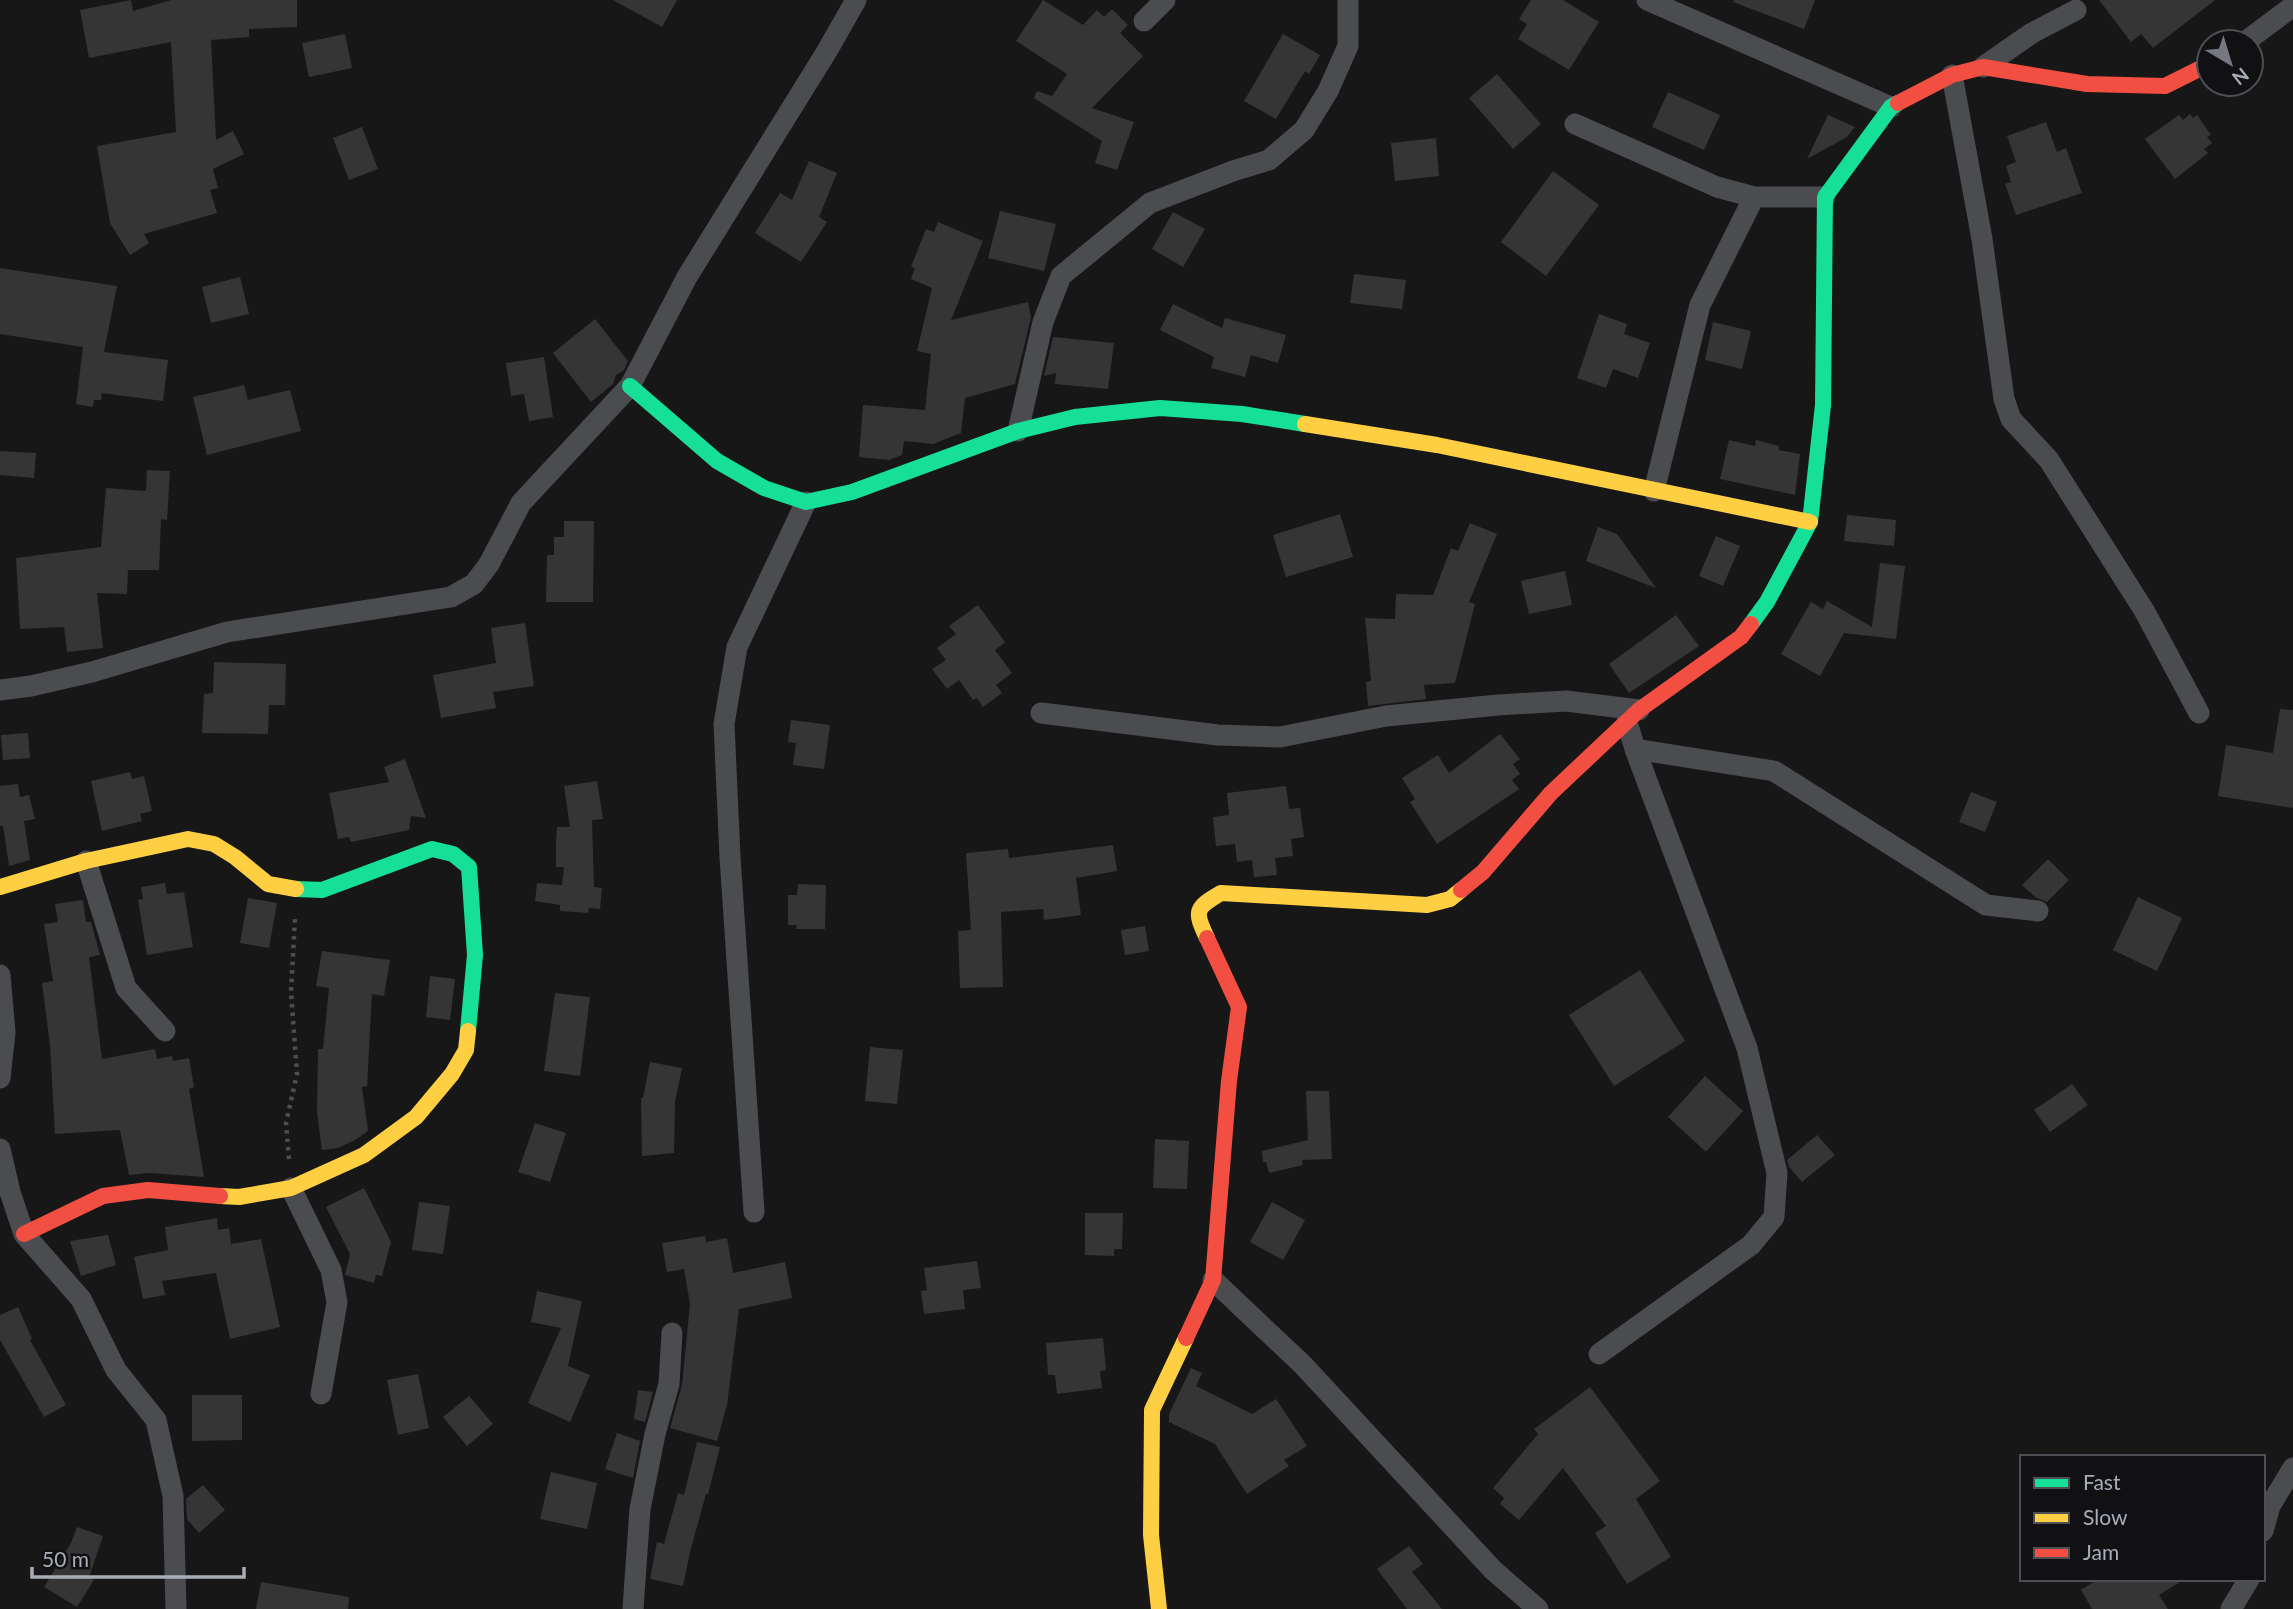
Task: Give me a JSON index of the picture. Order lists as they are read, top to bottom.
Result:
{
  "legend": ["Fast", "Slow", "Jam"],
  "scale_bar": "50 m",
  "north": "bottom right"
}
